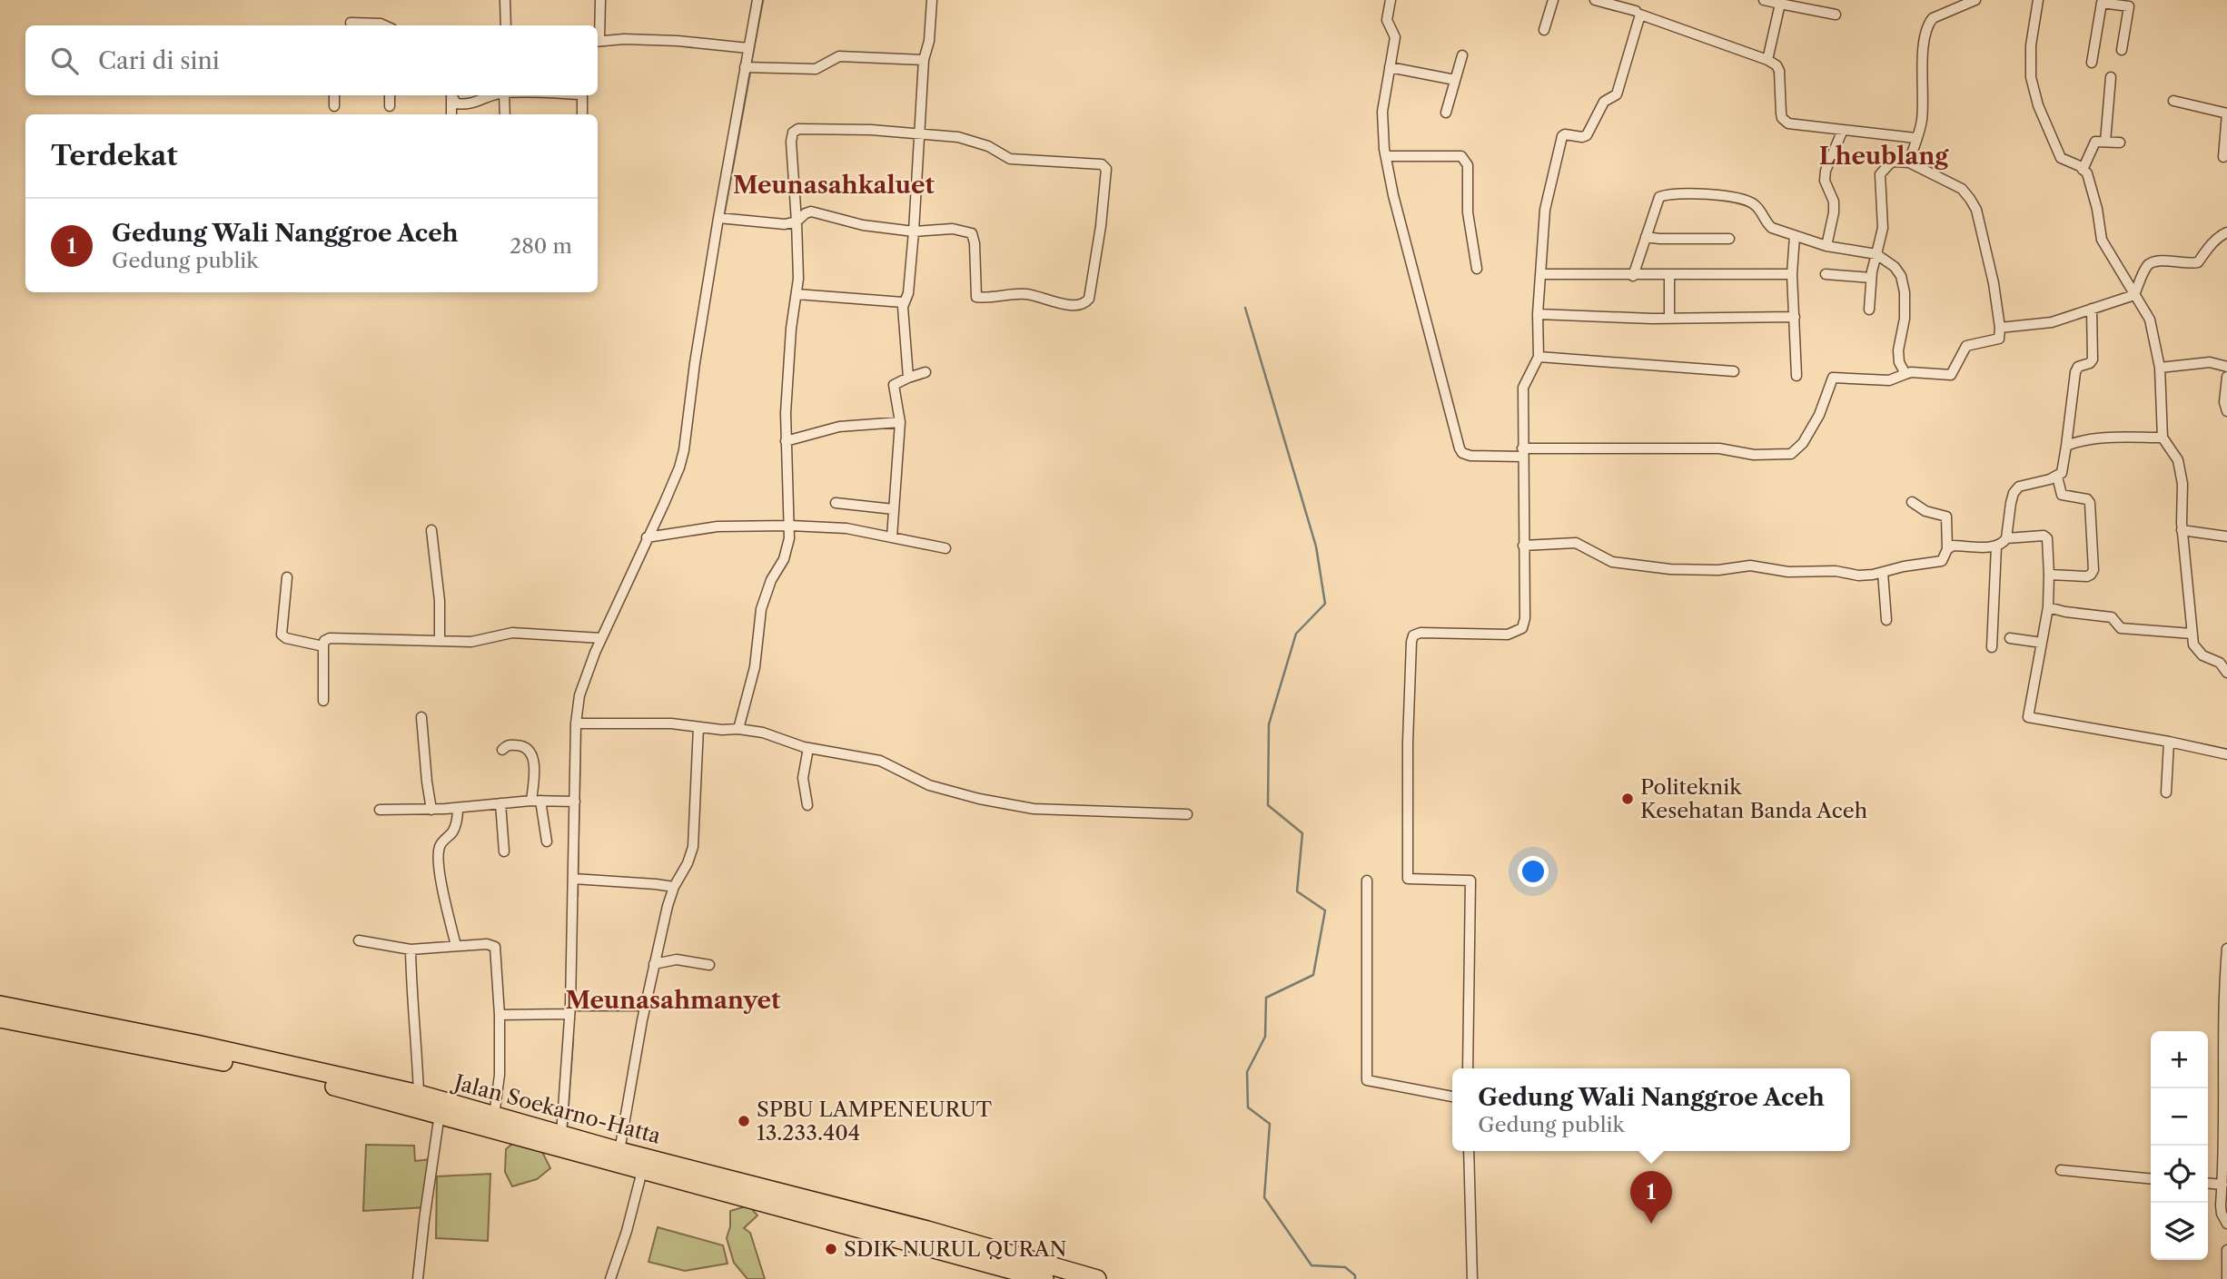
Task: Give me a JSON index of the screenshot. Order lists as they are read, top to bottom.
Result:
{
  "streets": {
    "highway": ["Jalan Soekarno-Hatta"]
  },
  "districts": ["Lheublang", "Meunasahkaluet", "Meunasahmanyet"],
  "places": ["Politeknik Kesehatan Banda Aceh", "SPBU LAMPENEURUT 13.233.404", "SDIK NURUL QURAN"],
  "page": {
    "search": "Cari di sini",
    "heading": "Terdekat",
    "list": [
      {
        "mark": "1",
        "name": "Gedung Wali Nanggroe Aceh",
        "note": "Gedung publik",
        "value": "280 m"
      }
    ],
    "map_buttons": ["+", "−"],
    "popup": ["Gedung Wali Nanggroe Aceh", "Gedung publik"],
    "pins": "1"
  }
}
